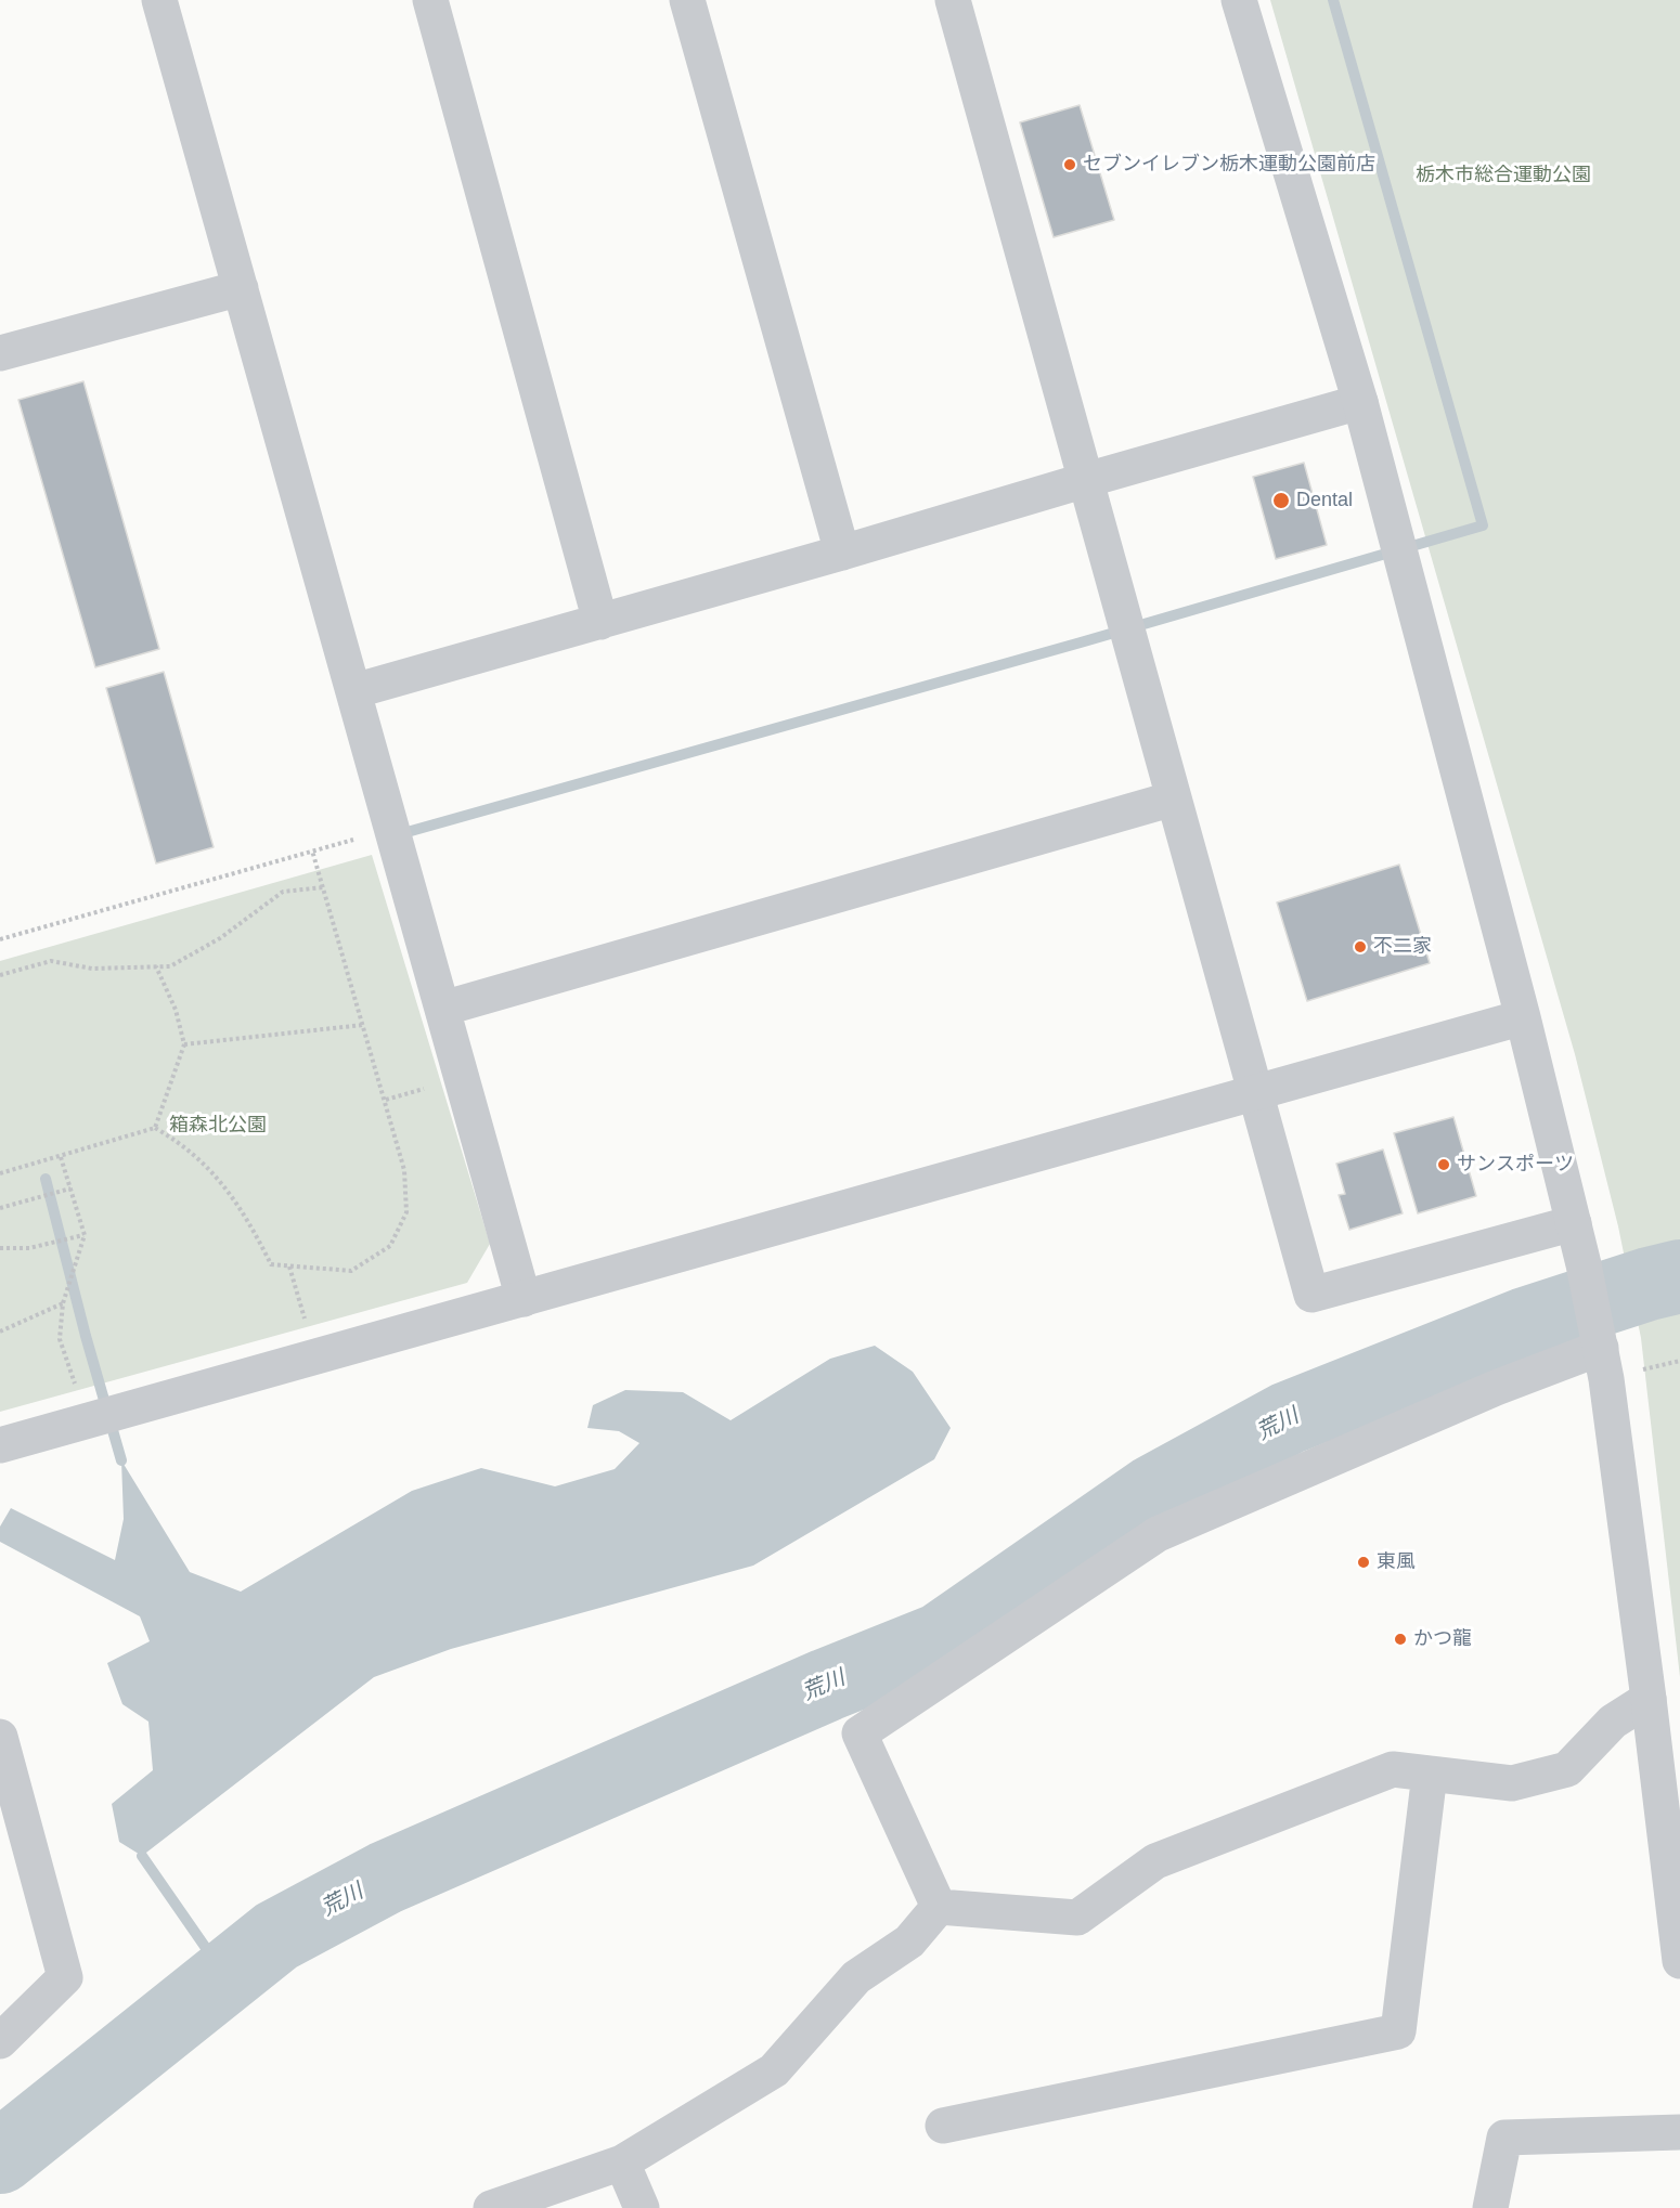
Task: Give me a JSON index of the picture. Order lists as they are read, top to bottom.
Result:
{
  "water": ["荒川"],
  "parks": ["栃木市総合運動公園", "箱森北公園"],
  "places": [
    "セブンイレブン栃木運動公園前店",
    "Dental",
    "不二家",
    "サンスポーツ",
    "東風",
    "かつ龍"
  ]
}
